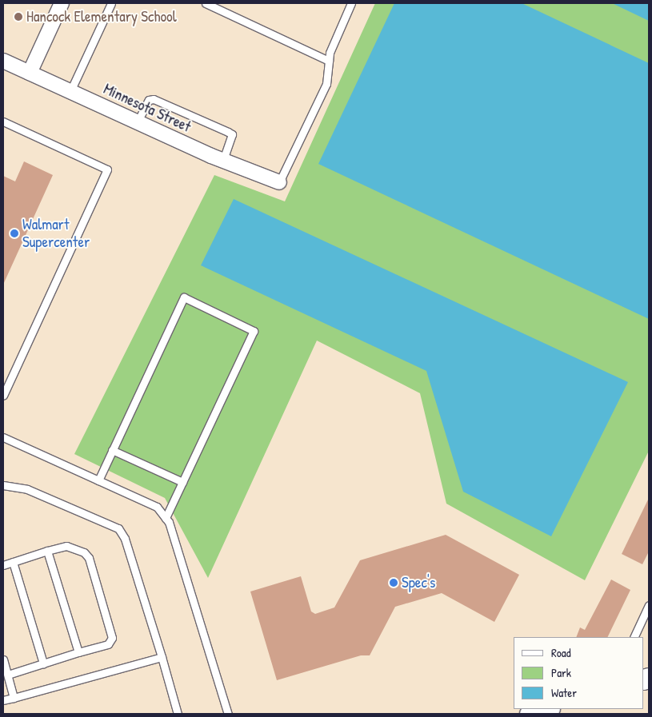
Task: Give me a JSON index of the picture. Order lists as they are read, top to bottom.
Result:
{
  "streets": {
    "street": ["Minnesota Street"]
  },
  "places": ["Hancock Elementary School", "Walmart Supercenter", "Spec's"],
  "legend": ["Road", "Park", "Water"]
}
